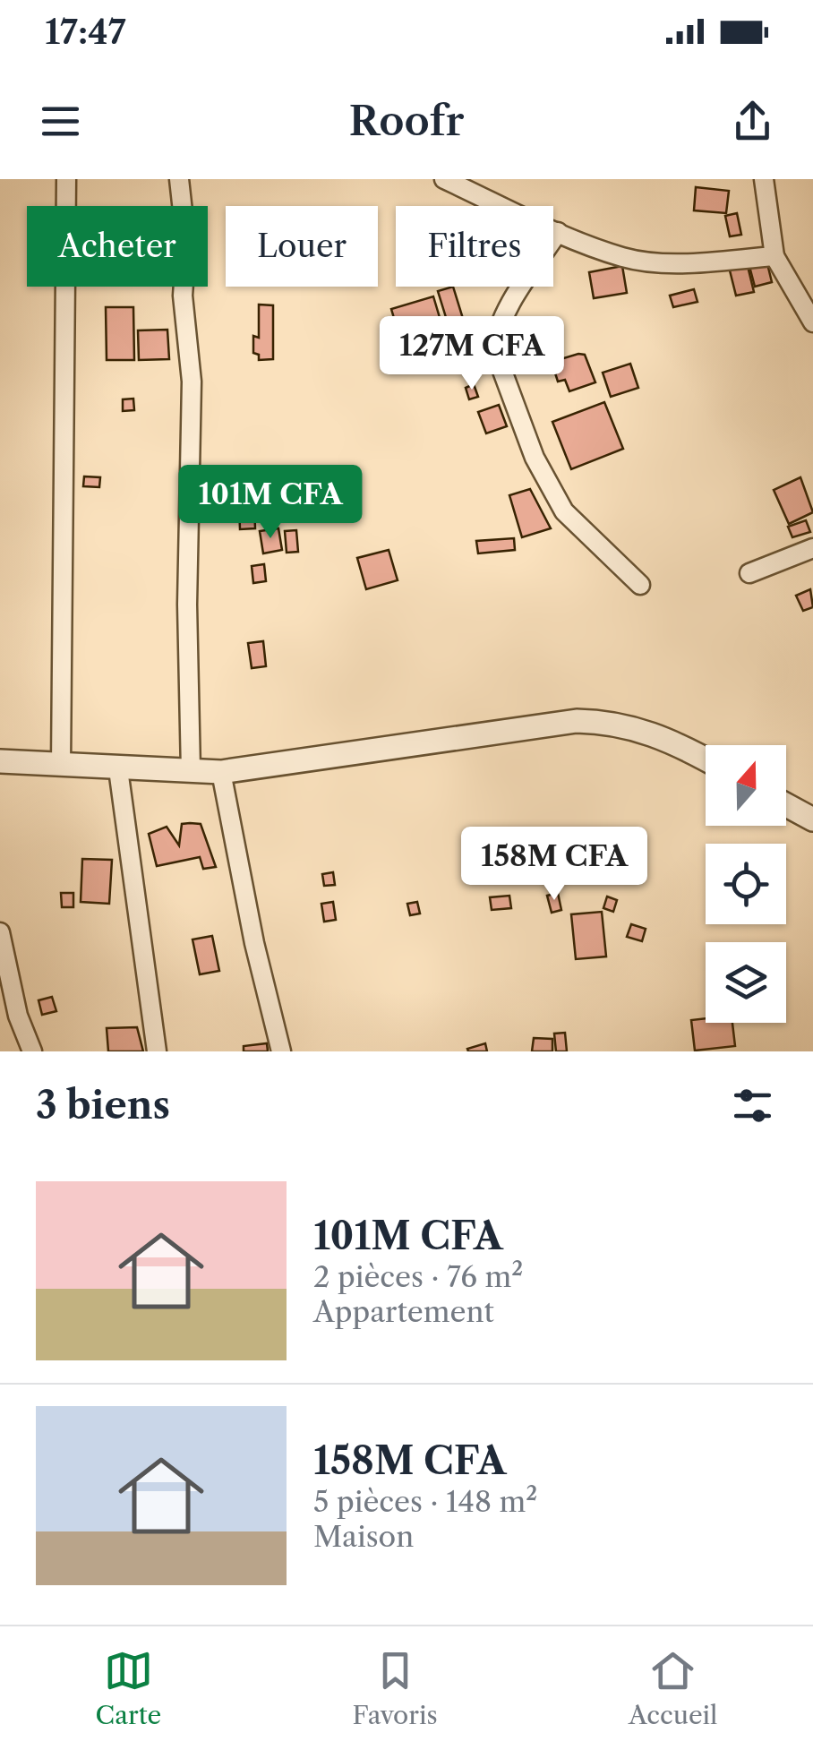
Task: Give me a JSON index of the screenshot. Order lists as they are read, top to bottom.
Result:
{
  "north": "top",
  "page": {
    "status": "17:47",
    "header": "Roofr",
    "chip": ["Acheter", "Louer", "Filtres"],
    "price": ["127M CFA", "101M CFA", "158M CFA"],
    "heading": "3 biens",
    "list": [
      {
        "name": "101M CFA",
        "note": "2 pièces · 76 m² · Appartement"
      },
      {
        "name": "158M CFA",
        "note": "5 pièces · 148 m² · Maison"
      }
    ],
    "tabs": ["Carte", "Favoris", "Accueil"]
  }
}
